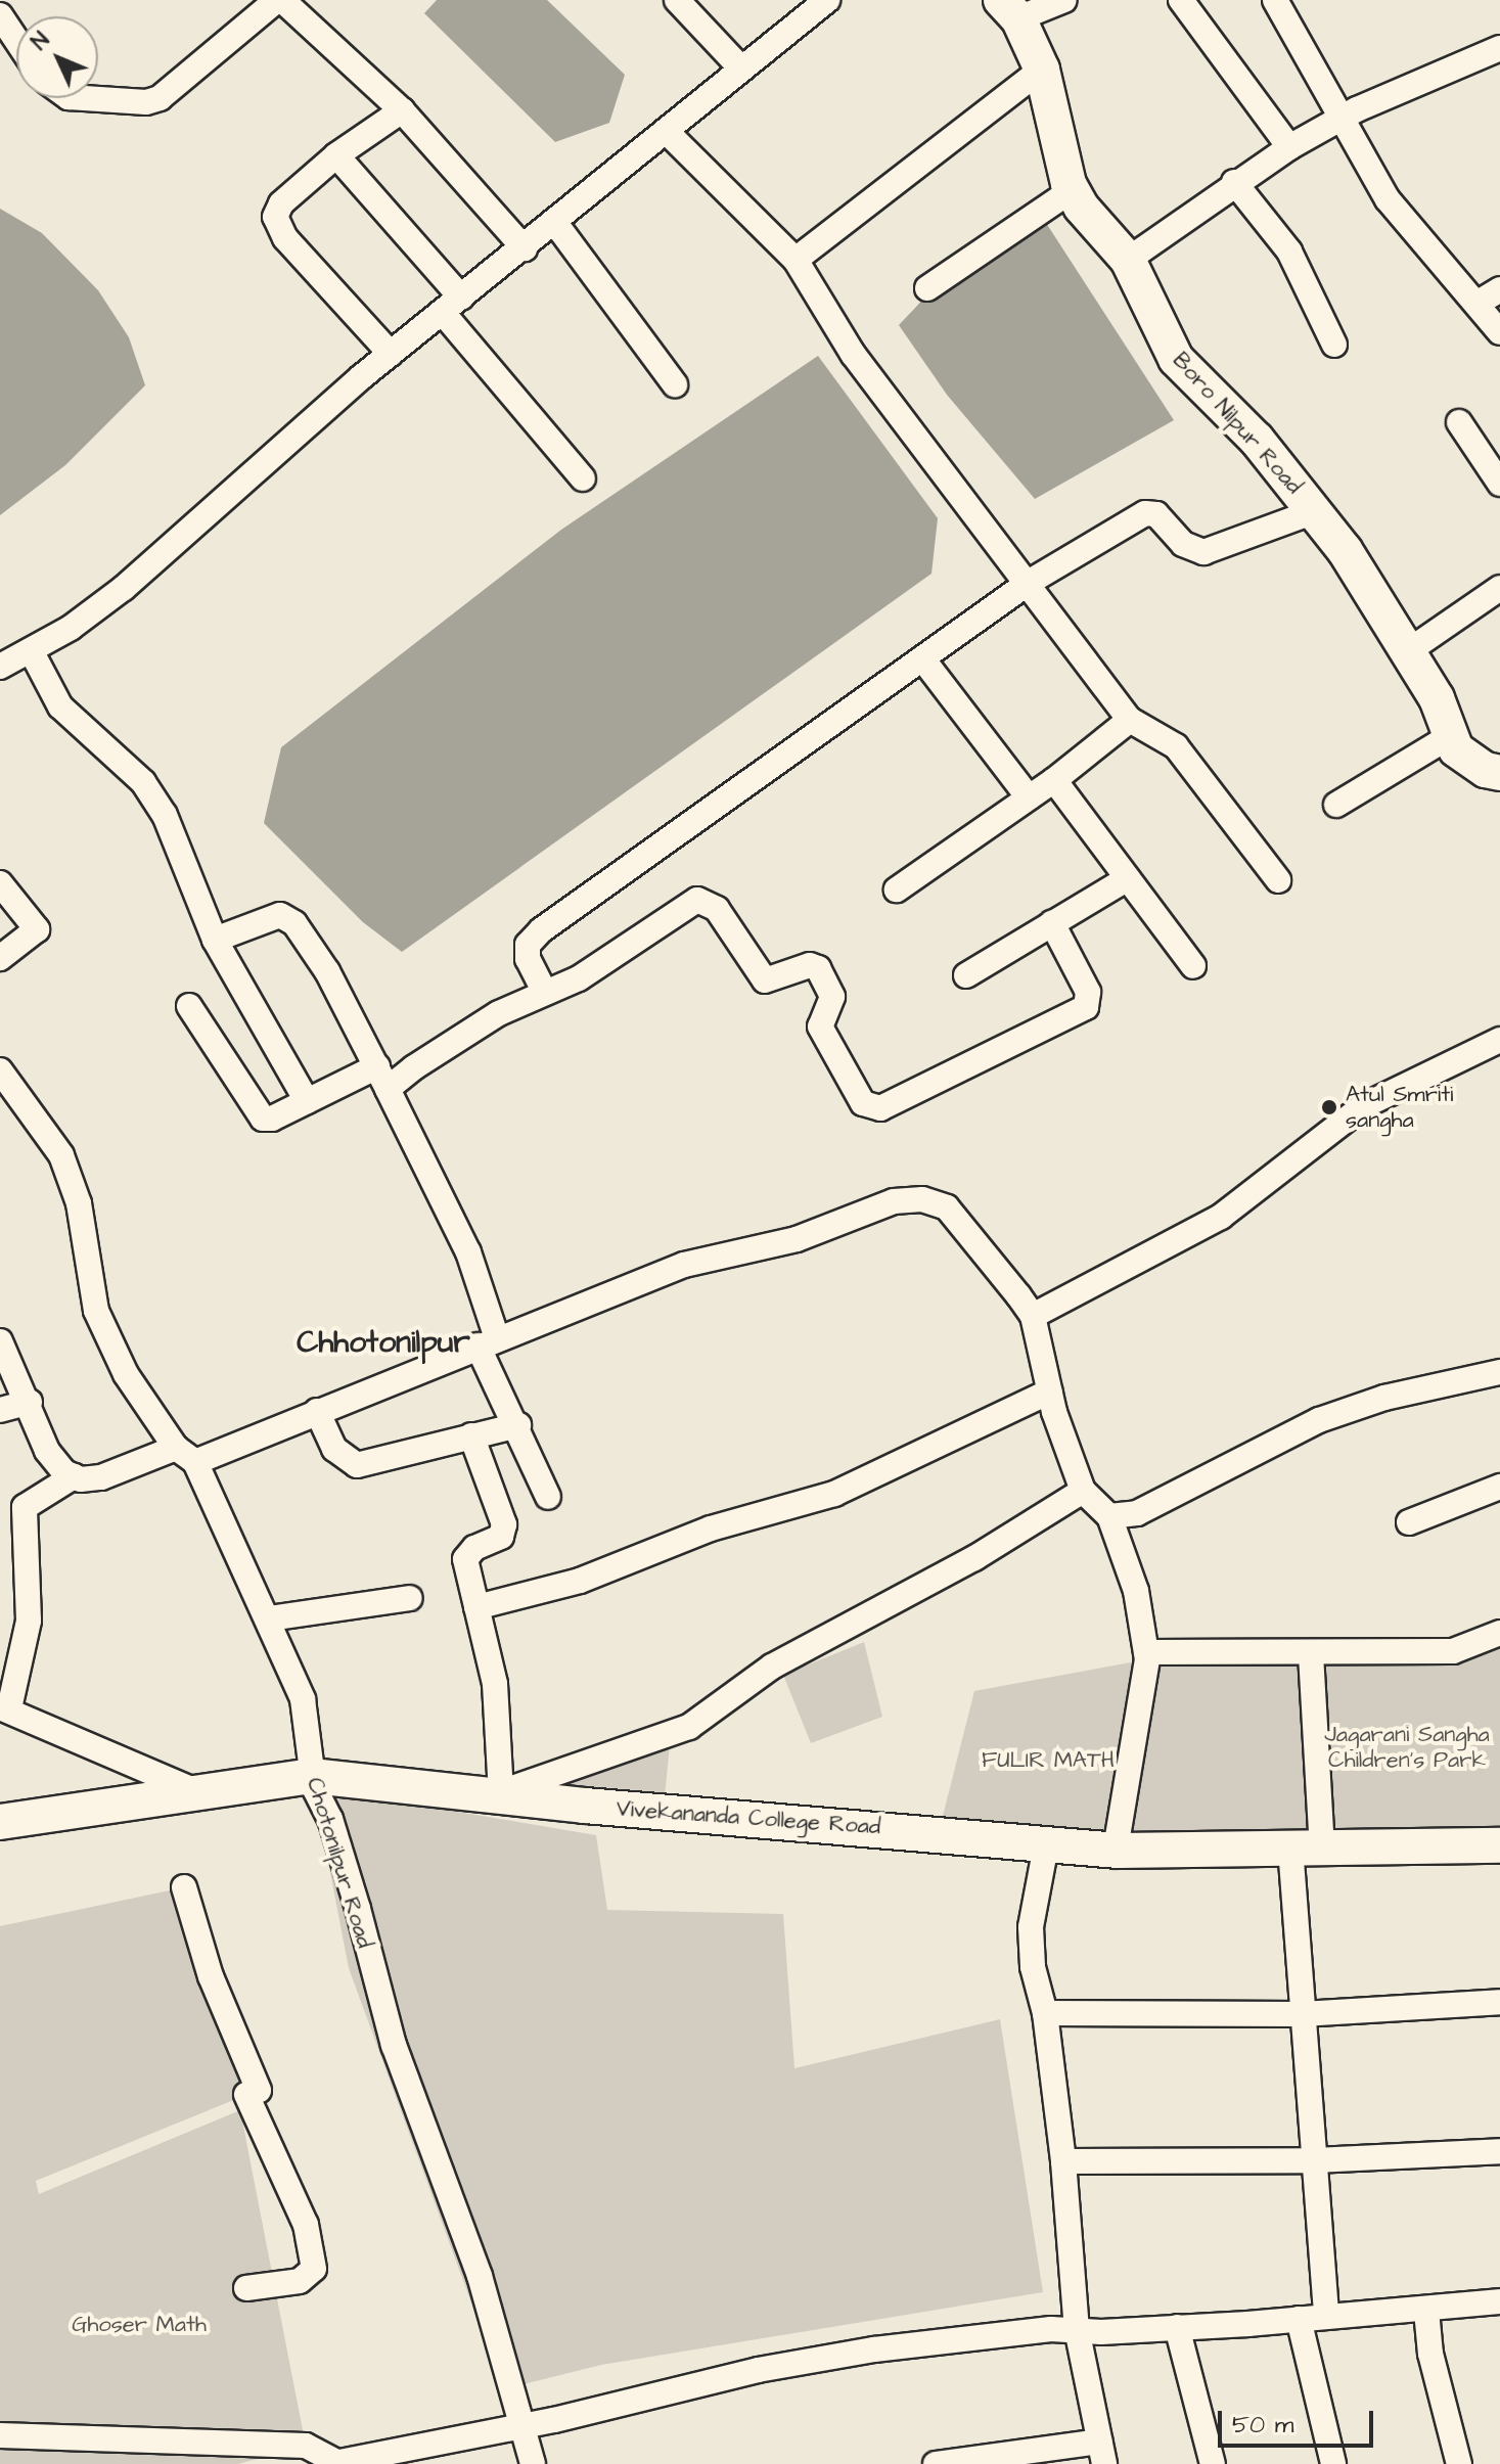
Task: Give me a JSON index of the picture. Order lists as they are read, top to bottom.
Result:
{
  "streets": {
    "street": ["Boro Nilpur Road", "Vivekananda College Road", "Chotonilpur Road"]
  },
  "crossings": [
    ["Vivekananda College Road", "Chotonilpur Road"]
  ],
  "districts": ["Chhotonilpur"],
  "parks": ["Jagarani Sangha Children's Park", "FULIR MATH", "Ghoser Math"],
  "places": ["Atul Smriti sangha"],
  "scale_bar": "50 m",
  "north": "top left"
}
